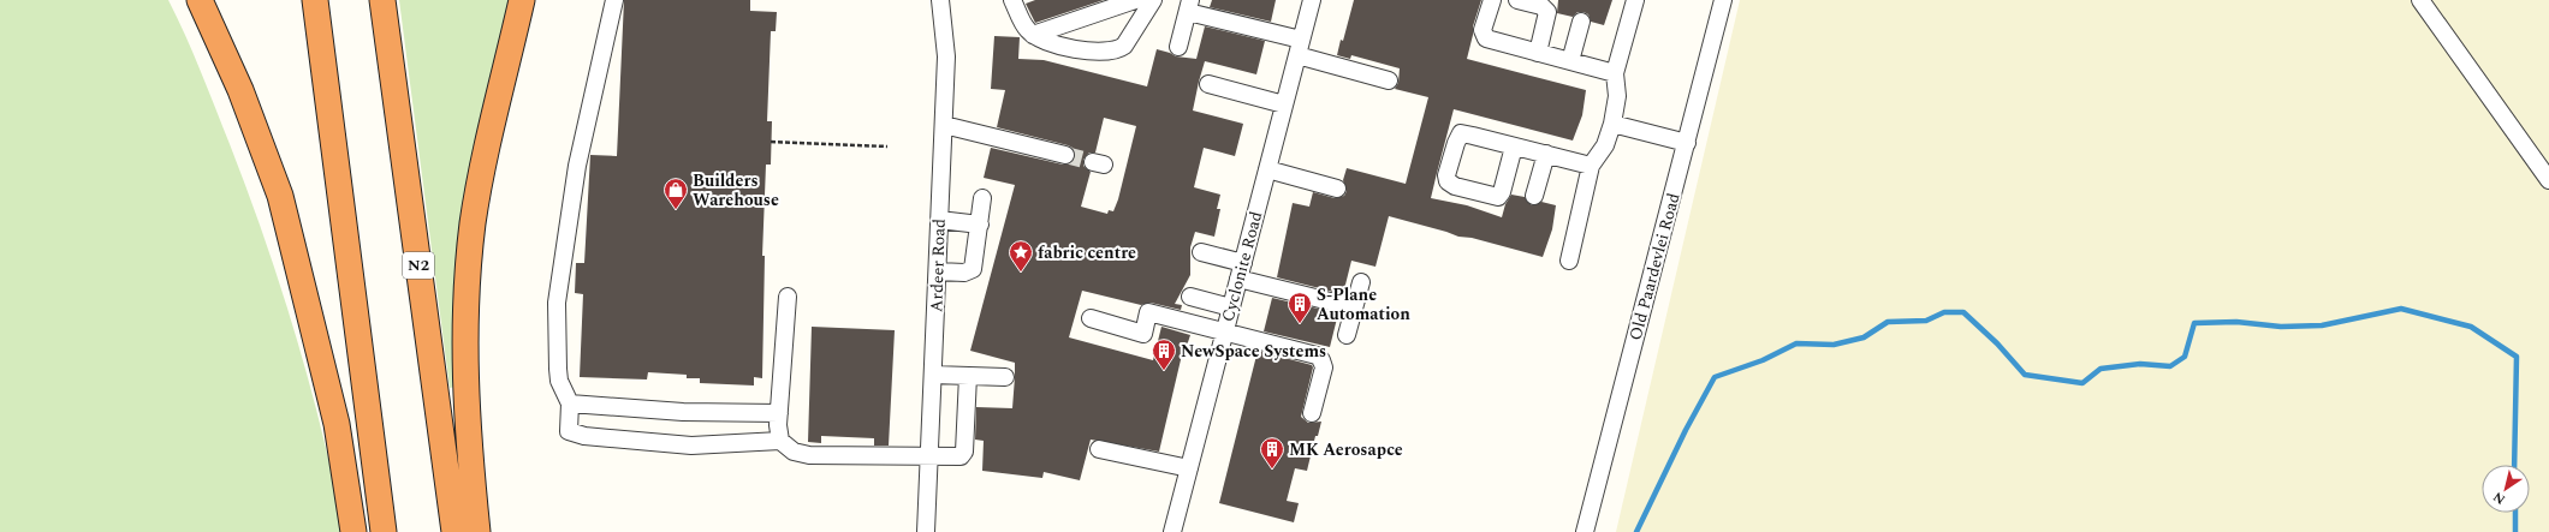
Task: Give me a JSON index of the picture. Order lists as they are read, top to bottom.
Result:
{
  "streets": {
    "highway": ["N2"],
    "street": ["Ardeer Road", "Cyclonite Road", "Old Paardevlei Road"]
  },
  "places": {
    "shop": ["Builders Warehouse"],
    "place": ["fabric centre"],
    "building": ["S-Plane Automation", "NewSpace Systems", "MK Aerosapce"]
  },
  "north": "bottom left"
}
